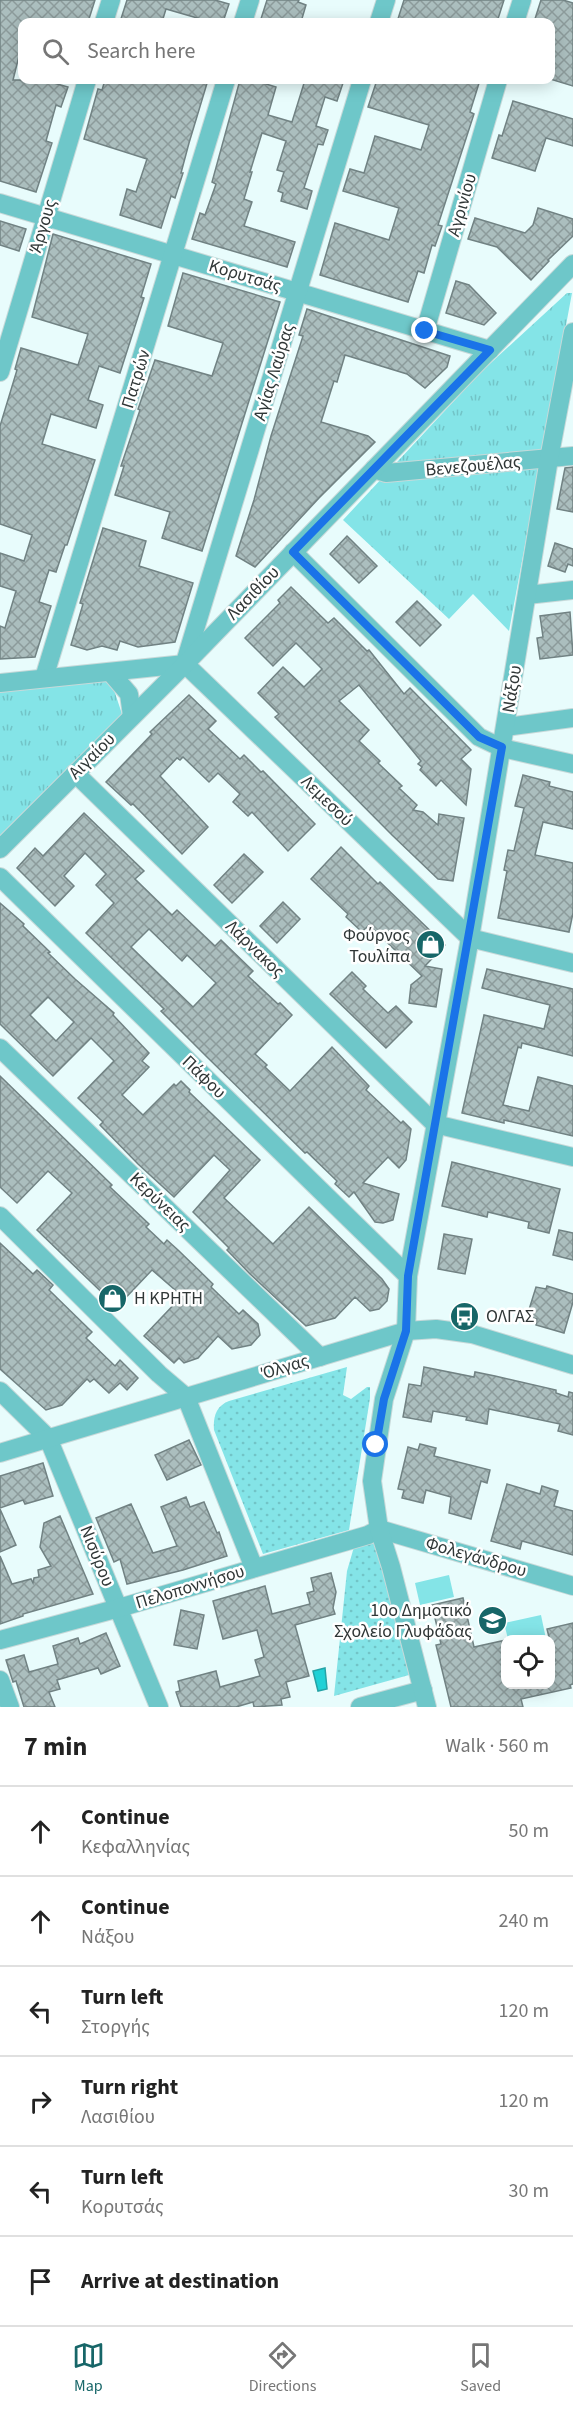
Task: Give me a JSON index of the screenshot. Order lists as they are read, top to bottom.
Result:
{
  "streets": {
    "street": [
      "Αγρινίου",
      "Άργους",
      "Κορυτσάς",
      "Αγίας Λαύρας",
      "Πατρών",
      "Βενεζουέλας",
      "Λασιθίου",
      "Νάξου",
      "Αιγαίου",
      "Λεμεσού",
      "Λάρνακος",
      "Πάφου",
      "Κερύνειας",
      "Όλγας",
      "Νισύρου",
      "Φολεγάνδρου",
      "Πελοποννήσου"
    ]
  },
  "crossings": [
    ["Αγρινίου", "Κορυτσάς"],
    ["Άργους", "Κορυτσάς"],
    ["Κορυτσάς", "Αγίας Λαύρας"],
    ["Κορυτσάς", "Πατρών"],
    ["Κορυτσάς", "Λασιθίου"],
    ["Αγίας Λαύρας", "Λασιθίου"],
    ["Αγίας Λαύρας", "Αιγαίου"],
    ["Αγίας Λαύρας", "Λεμεσού"],
    ["Βενεζουέλας", "Λασιθίου"],
    ["Βενεζουέλας", "Νάξου"],
    ["Λασιθίου", "Αιγαίου"],
    ["Λασιθίου", "Λεμεσού"],
    ["Νάξου", "Λεμεσού"],
    ["Νάξου", "Λάρνακος"],
    ["Νάξου", "Πάφου"],
    ["Νάξου", "Όλγας"],
    ["Νάξου", "Φολεγάνδρου"],
    ["Νάξου", "Πελοποννήσου"],
    ["Αιγαίου", "Λεμεσού"],
    ["Αιγαίου", "Λάρνακος"],
    ["Κερύνειας", "Όλγας"],
    ["Όλγας", "Νισύρου"],
    ["Νισύρου", "Πελοποννήσου"],
    ["Φολεγάνδρου", "Πελοποννήσου"]
  ],
  "places": {
    "shop": ["Φούρνος Τουλίπα", "Η ΚΡΗΤΗ"],
    "bus stop": ["ΟΛΓΑΣ"],
    "school or university": ["10o Δημοτικό Σχολείο Γλυφάδας"]
  },
  "page": {
    "search": "Search here",
    "heading": ["7 min", "Walk · 560 m"],
    "list": [
      ["Continue", "Κεφαλληνίας", "50 m"],
      ["Continue", "Νάξου", "240 m"],
      ["Turn left", "Στοργής", "120 m"],
      ["Turn right", "Λασιθίου", "120 m"],
      ["Turn left", "Κορυτσάς", "30 m"],
      "Arrive at destination"
    ],
    "nav": ["Map", "Directions", "Saved"]
  }
}
